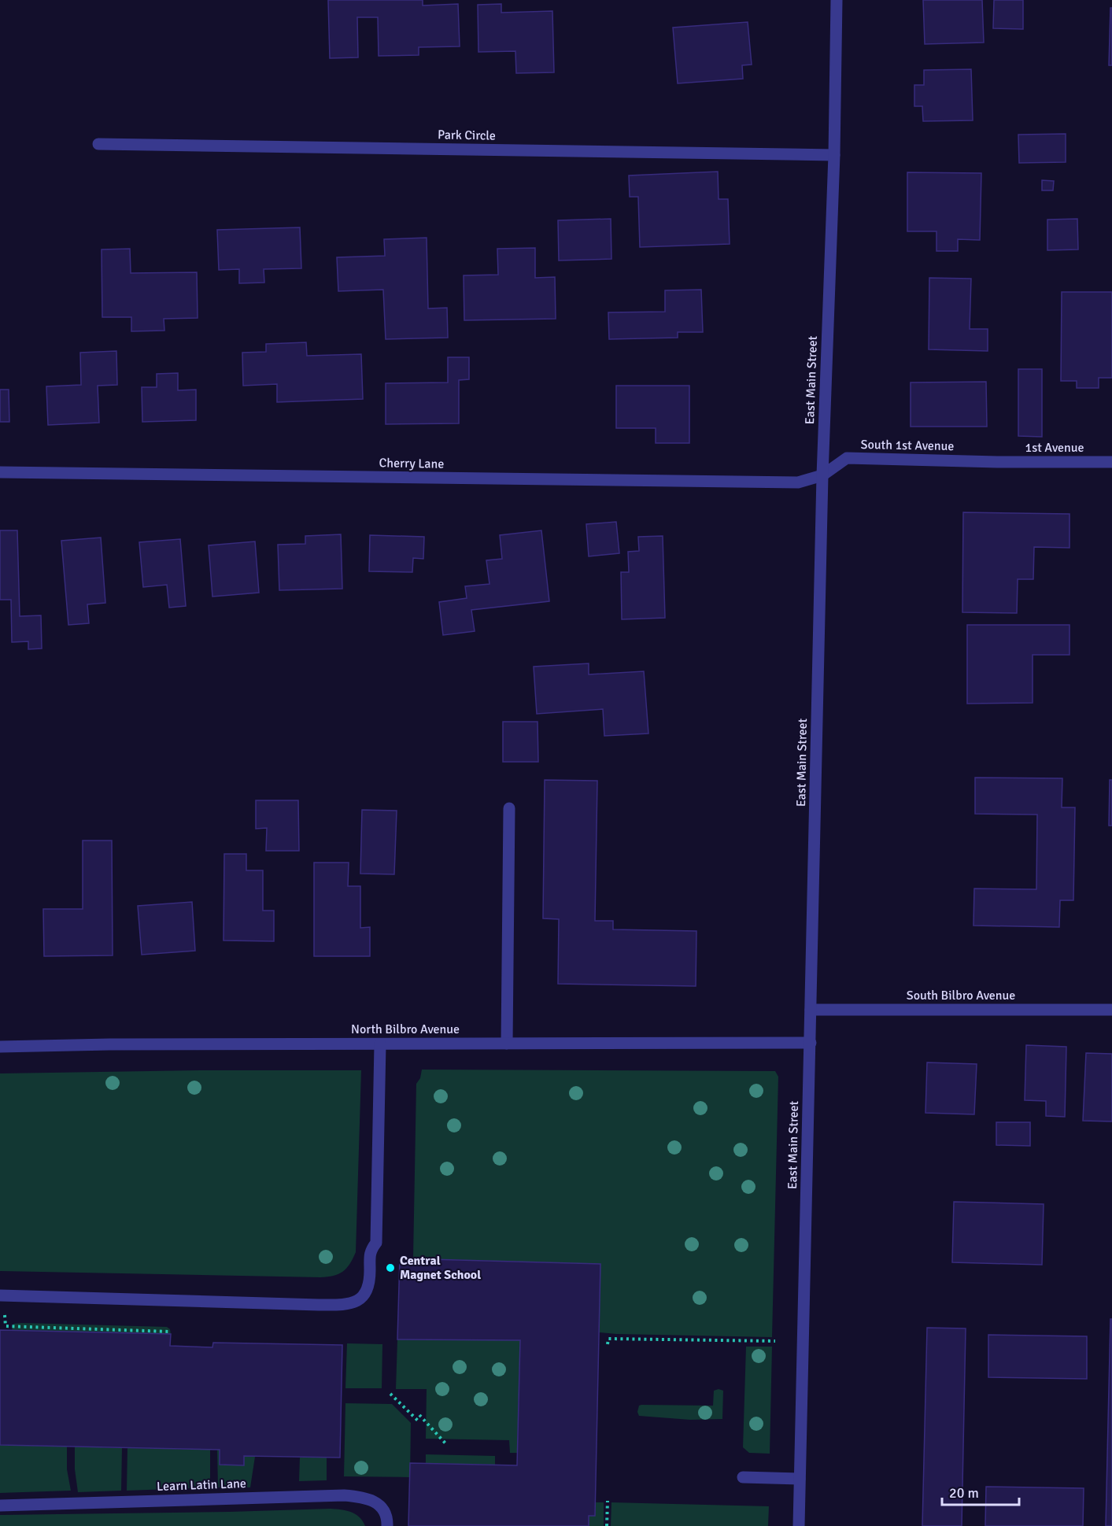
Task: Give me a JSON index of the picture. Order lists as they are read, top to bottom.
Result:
{
  "streets": {
    "street": [
      "Park Circle",
      "East Main Street",
      "South 1st Avenue",
      "1st Avenue",
      "Cherry Lane",
      "South Bilbro Avenue",
      "North Bilbro Avenue",
      "Learn Latin Lane"
    ]
  },
  "crossings": [
    ["Park Circle", "East Main Street"],
    ["East Main Street", "South 1st Avenue"],
    ["East Main Street", "Cherry Lane"],
    ["East Main Street", "South Bilbro Avenue"],
    ["East Main Street", "North Bilbro Avenue"],
    ["South 1st Avenue", "1st Avenue"],
    ["South 1st Avenue", "Cherry Lane"]
  ],
  "places": ["Central Magnet School"],
  "scale_bar": "20 m"
}
